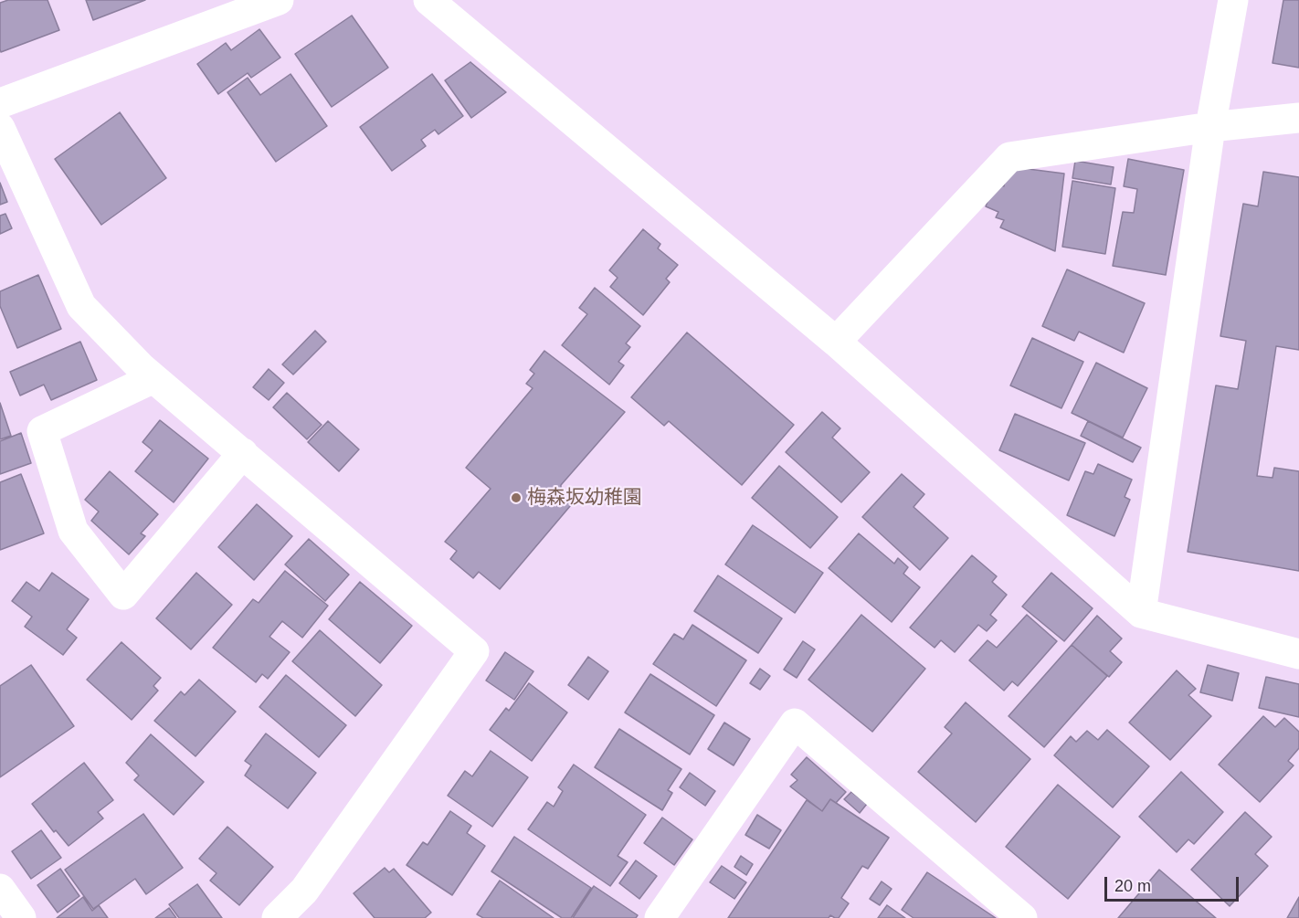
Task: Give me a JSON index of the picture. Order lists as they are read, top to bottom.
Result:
{
  "places": ["梅森坂幼稚園"],
  "scale_bar": "20 m"
}
